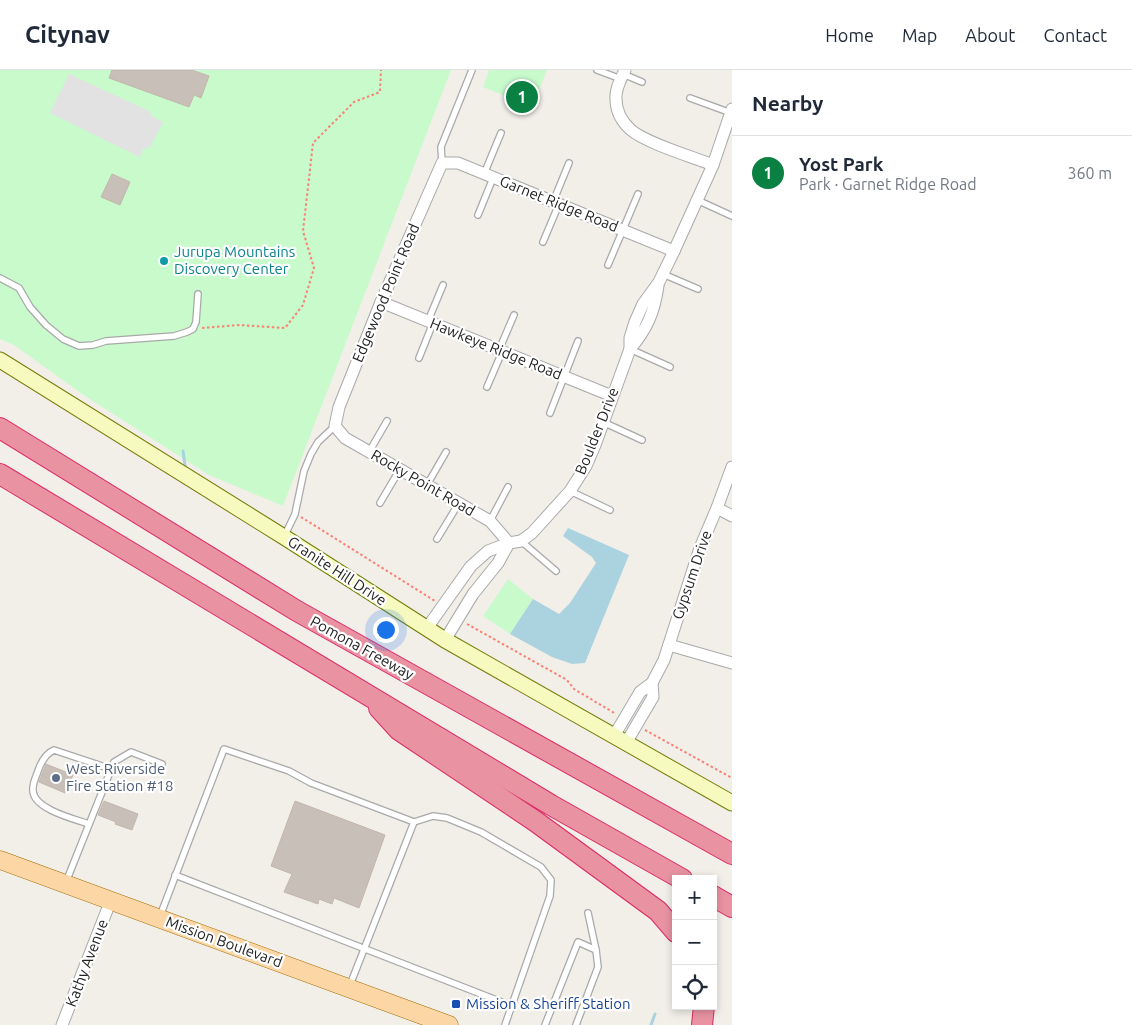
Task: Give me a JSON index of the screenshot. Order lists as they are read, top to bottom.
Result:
{
  "streets": {
    "highway": ["Pomona Freeway"],
    "main road": ["Mission Boulevard"],
    "street": [
      "Garnet Ridge Road",
      "Edgewood Point Road",
      "Hawkeye Ridge Road",
      "Boulder Drive",
      "Rocky Point Road",
      "Granite Hill Drive",
      "Gypsum Drive",
      "Kathy Avenue"
    ]
  },
  "crossings": [
    ["Garnet Ridge Road", "Edgewood Point Road"],
    ["Garnet Ridge Road", "Boulder Drive"],
    ["Edgewood Point Road", "Hawkeye Ridge Road"],
    ["Edgewood Point Road", "Rocky Point Road"],
    ["Hawkeye Ridge Road", "Boulder Drive"],
    ["Boulder Drive", "Rocky Point Road"],
    ["Boulder Drive", "Granite Hill Drive"],
    ["Granite Hill Drive", "Gypsum Drive"],
    ["Mission Boulevard", "Kathy Avenue"]
  ],
  "places": {
    "other": ["Jurupa Mountains Discovery Center", "West Riverside Fire Station #18"],
    "transit": ["Mission & Sheriff Station"]
  },
  "page": {
    "header": "Citynav",
    "nav": [
      "Home",
      "Map",
      "About",
      "Contact"
    ],
    "heading": "Nearby",
    "pins": "1",
    "list": [
      {
        "mark": "1",
        "name": "Yost Park",
        "note": "Park · Garnet Ridge Road",
        "value": "360 m"
      }
    ],
    "map_buttons": ["+", "−"]
  }
}
